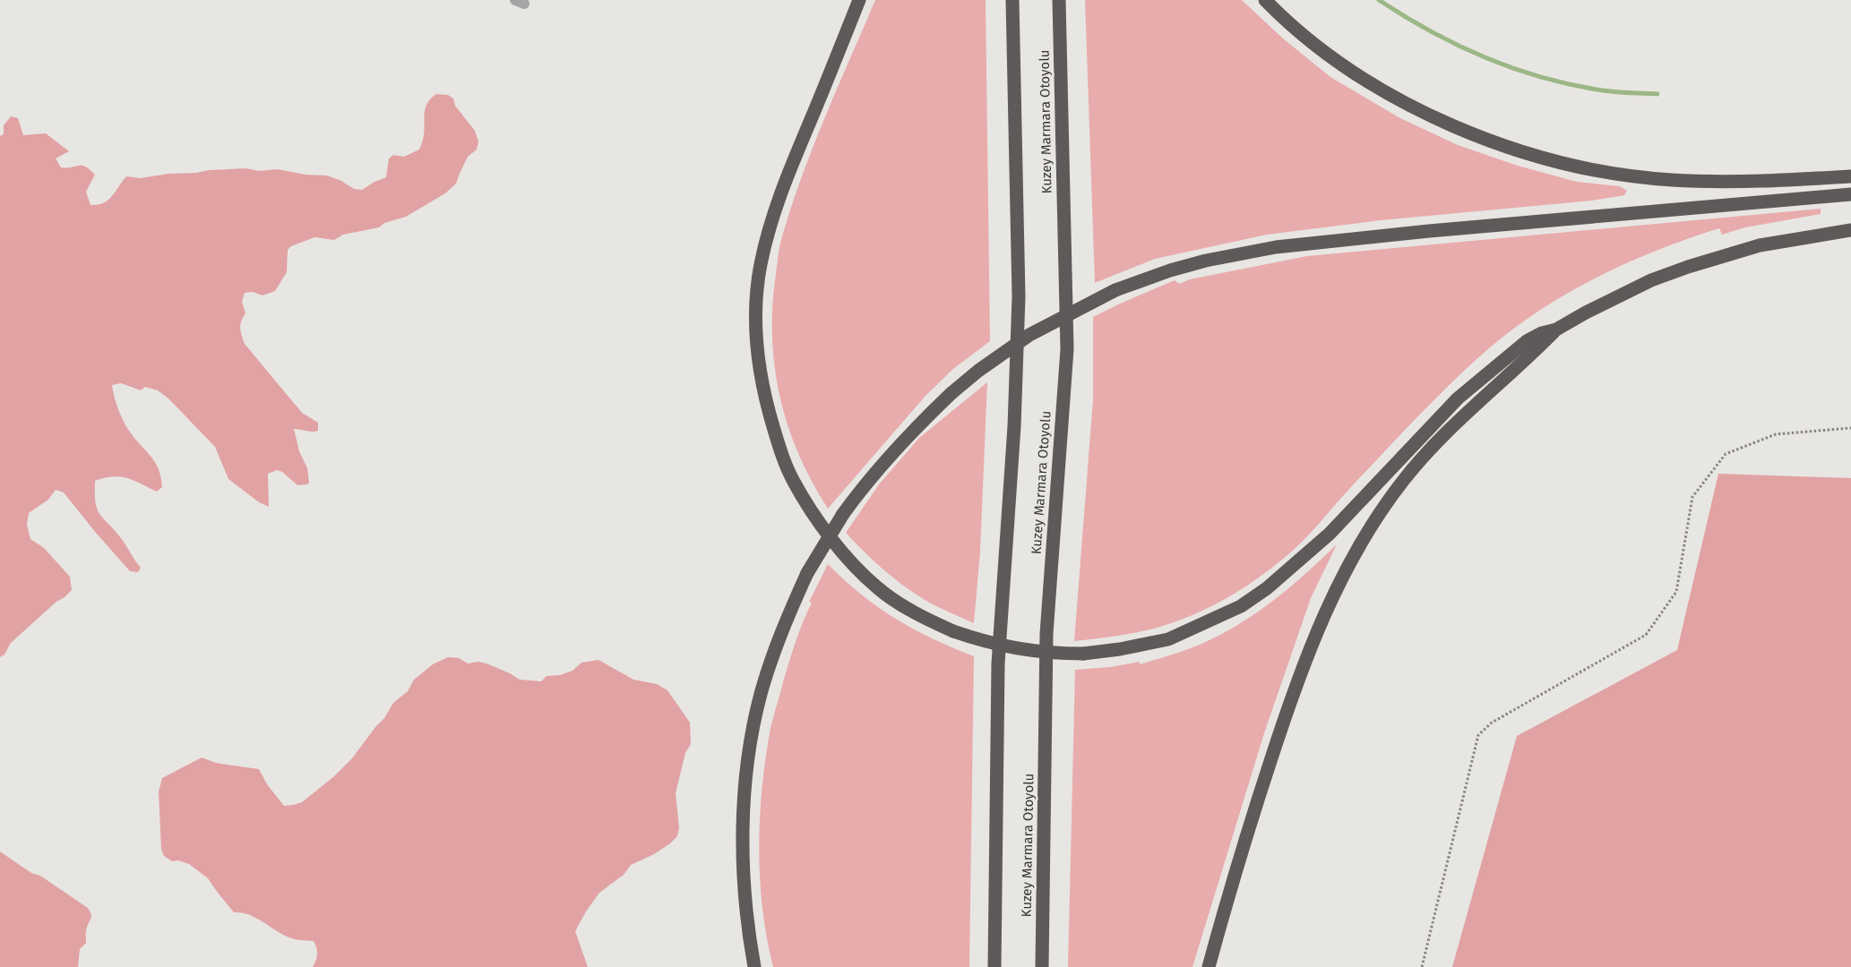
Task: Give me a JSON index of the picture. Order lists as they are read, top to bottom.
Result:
{
  "streets": {
    "highway": ["Kuzey Marmara Otoyolu"]
  }
}
